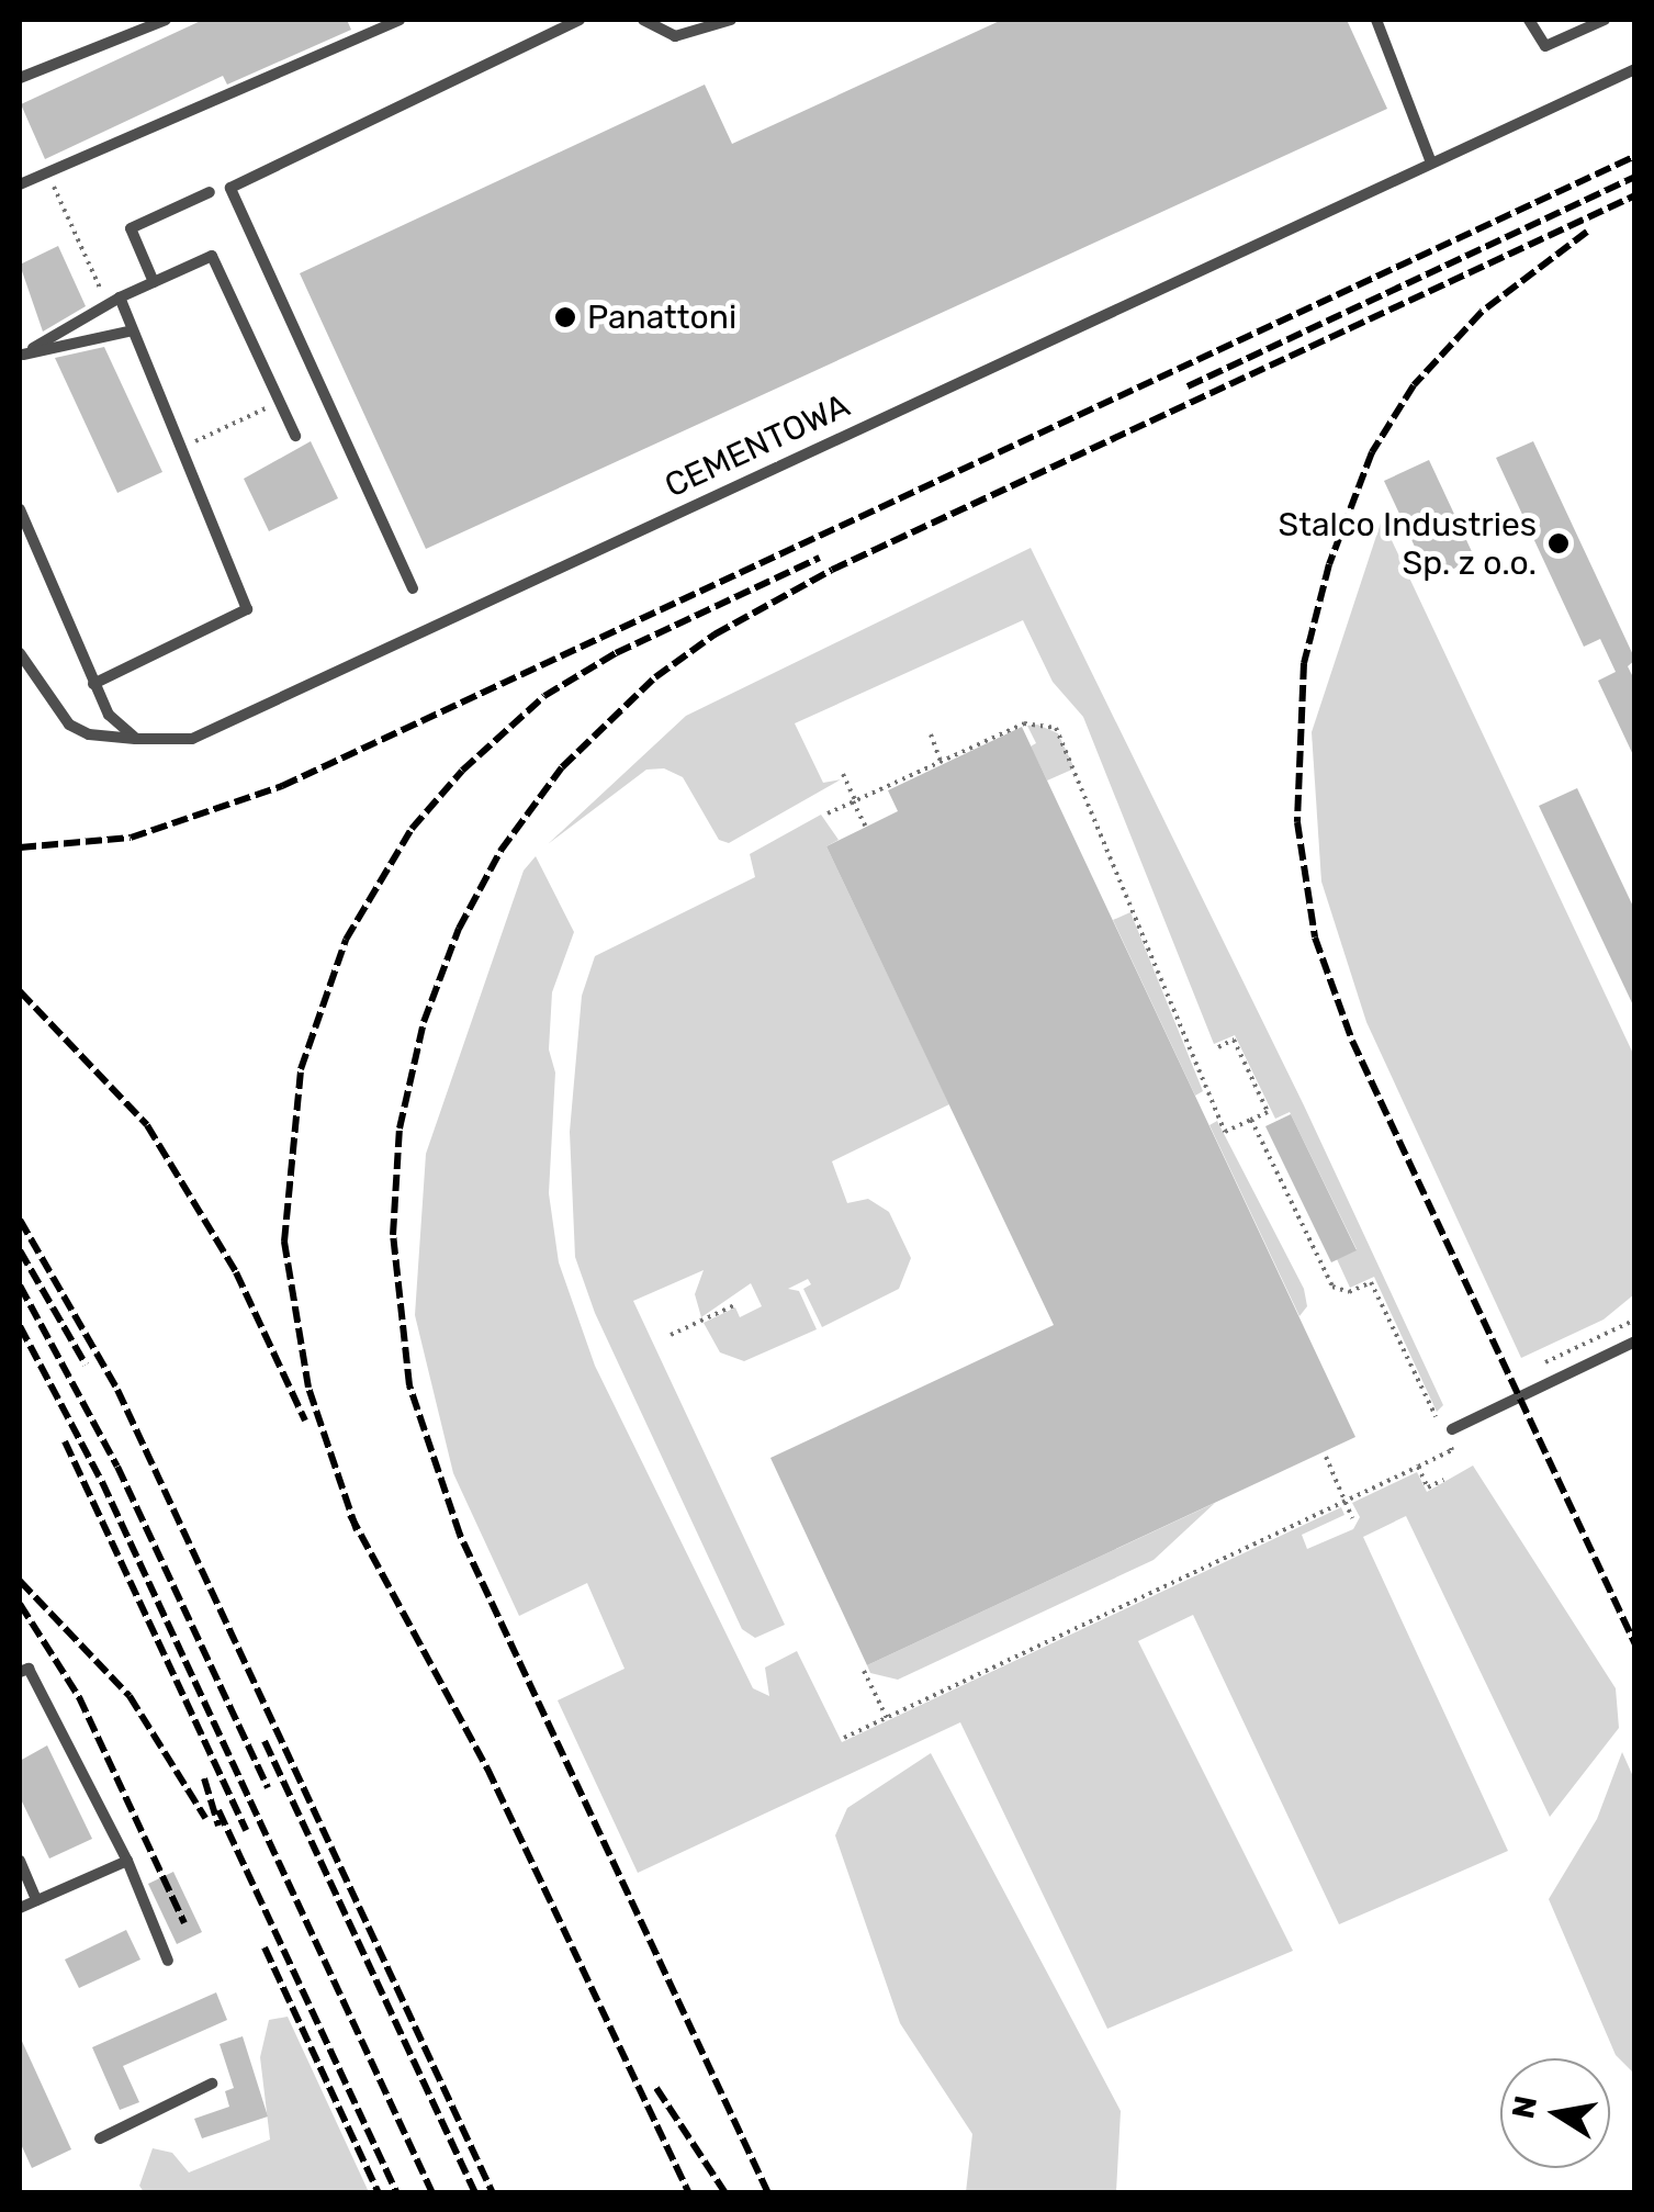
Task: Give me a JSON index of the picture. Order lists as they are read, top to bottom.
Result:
{
  "streets": {
    "lane": ["CEMENTOWA"]
  },
  "places": ["Panattoni", "Stalco Industries Sp. z o.o."],
  "north": "left"
}
